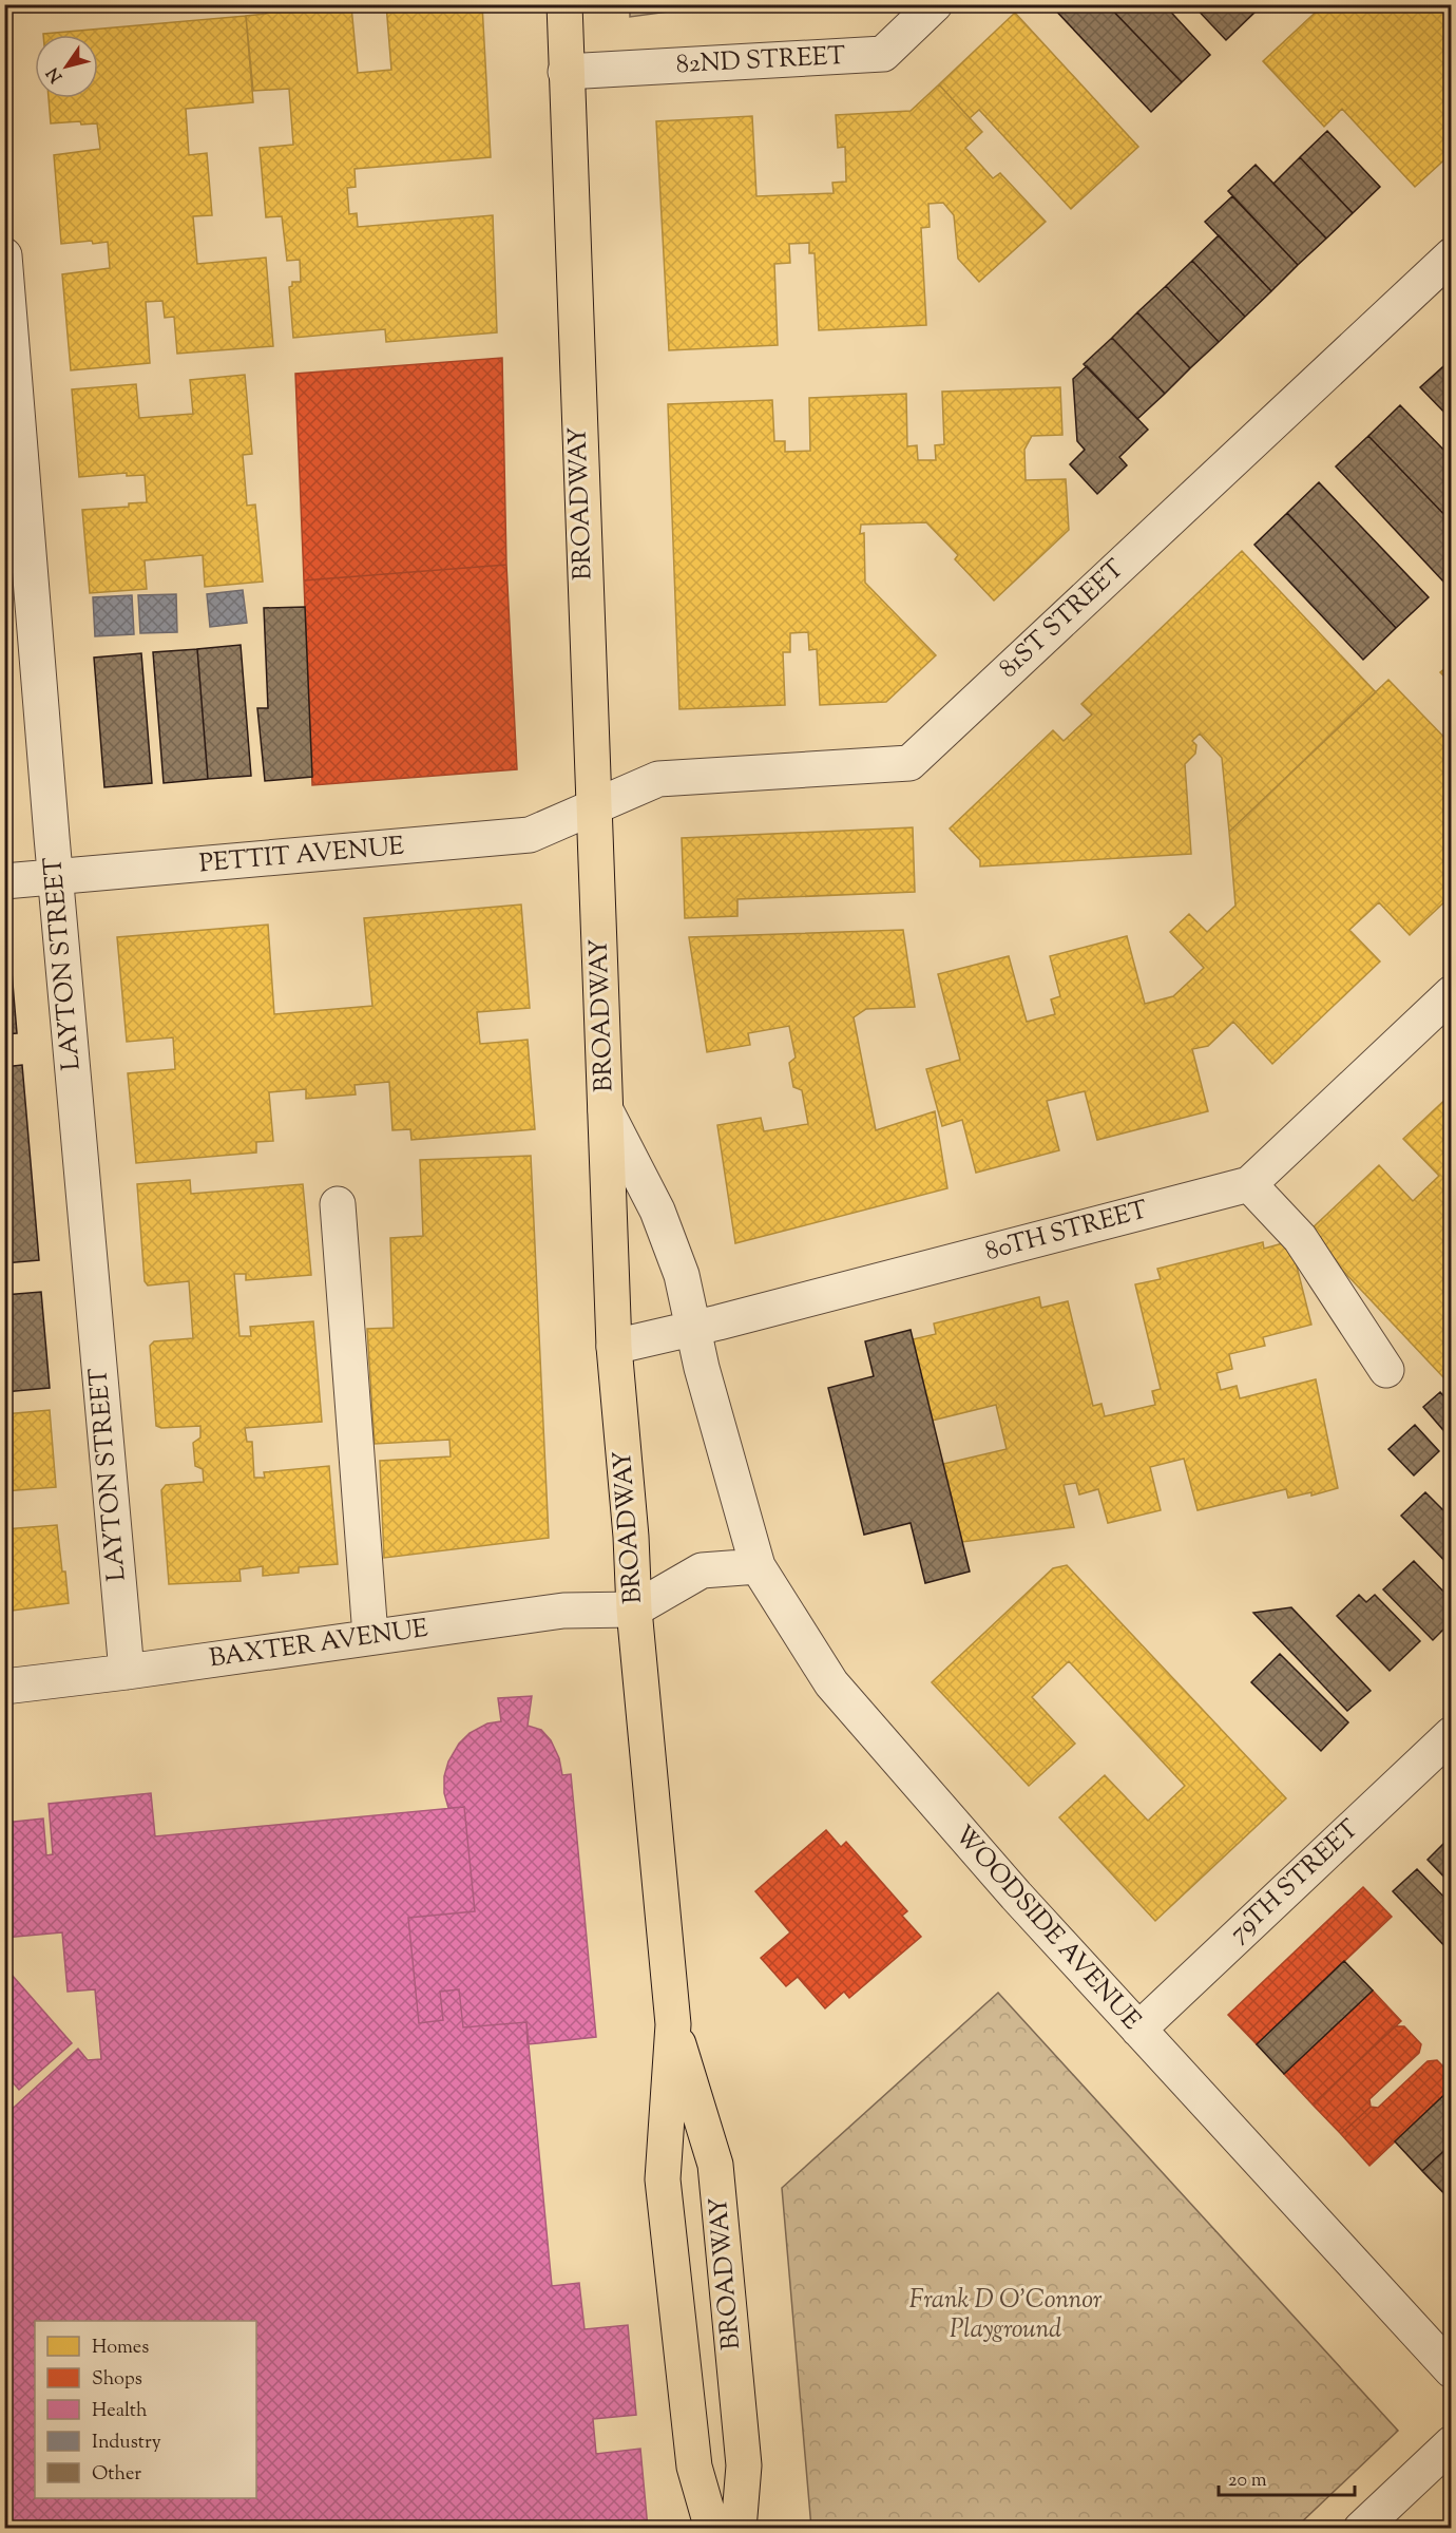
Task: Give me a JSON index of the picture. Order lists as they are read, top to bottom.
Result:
{
  "streets": {
    "main road": ["BROADWAY"],
    "street": [
      "82ND STREET",
      "81ST STREET",
      "PETTIT AVENUE",
      "LAYTON STREET",
      "80TH STREET",
      "BAXTER AVENUE",
      "79TH STREET",
      "WOODSIDE AVENUE"
    ]
  },
  "crossings": [
    ["82ND STREET", "BROADWAY"],
    ["BROADWAY", "81ST STREET"],
    ["BROADWAY", "PETTIT AVENUE"],
    ["BROADWAY", "80TH STREET"],
    ["BROADWAY", "BAXTER AVENUE"],
    ["BROADWAY", "WOODSIDE AVENUE"],
    ["81ST STREET", "PETTIT AVENUE"],
    ["PETTIT AVENUE", "LAYTON STREET"],
    ["LAYTON STREET", "BAXTER AVENUE"],
    ["80TH STREET", "WOODSIDE AVENUE"],
    ["79TH STREET", "WOODSIDE AVENUE"]
  ],
  "parks": ["Frank D O'Connor Playground"],
  "legend": [
    "Homes",
    "Shops",
    "Health",
    "Industry",
    "Other"
  ],
  "scale_bar": "20 m",
  "north": "bottom left"
}
